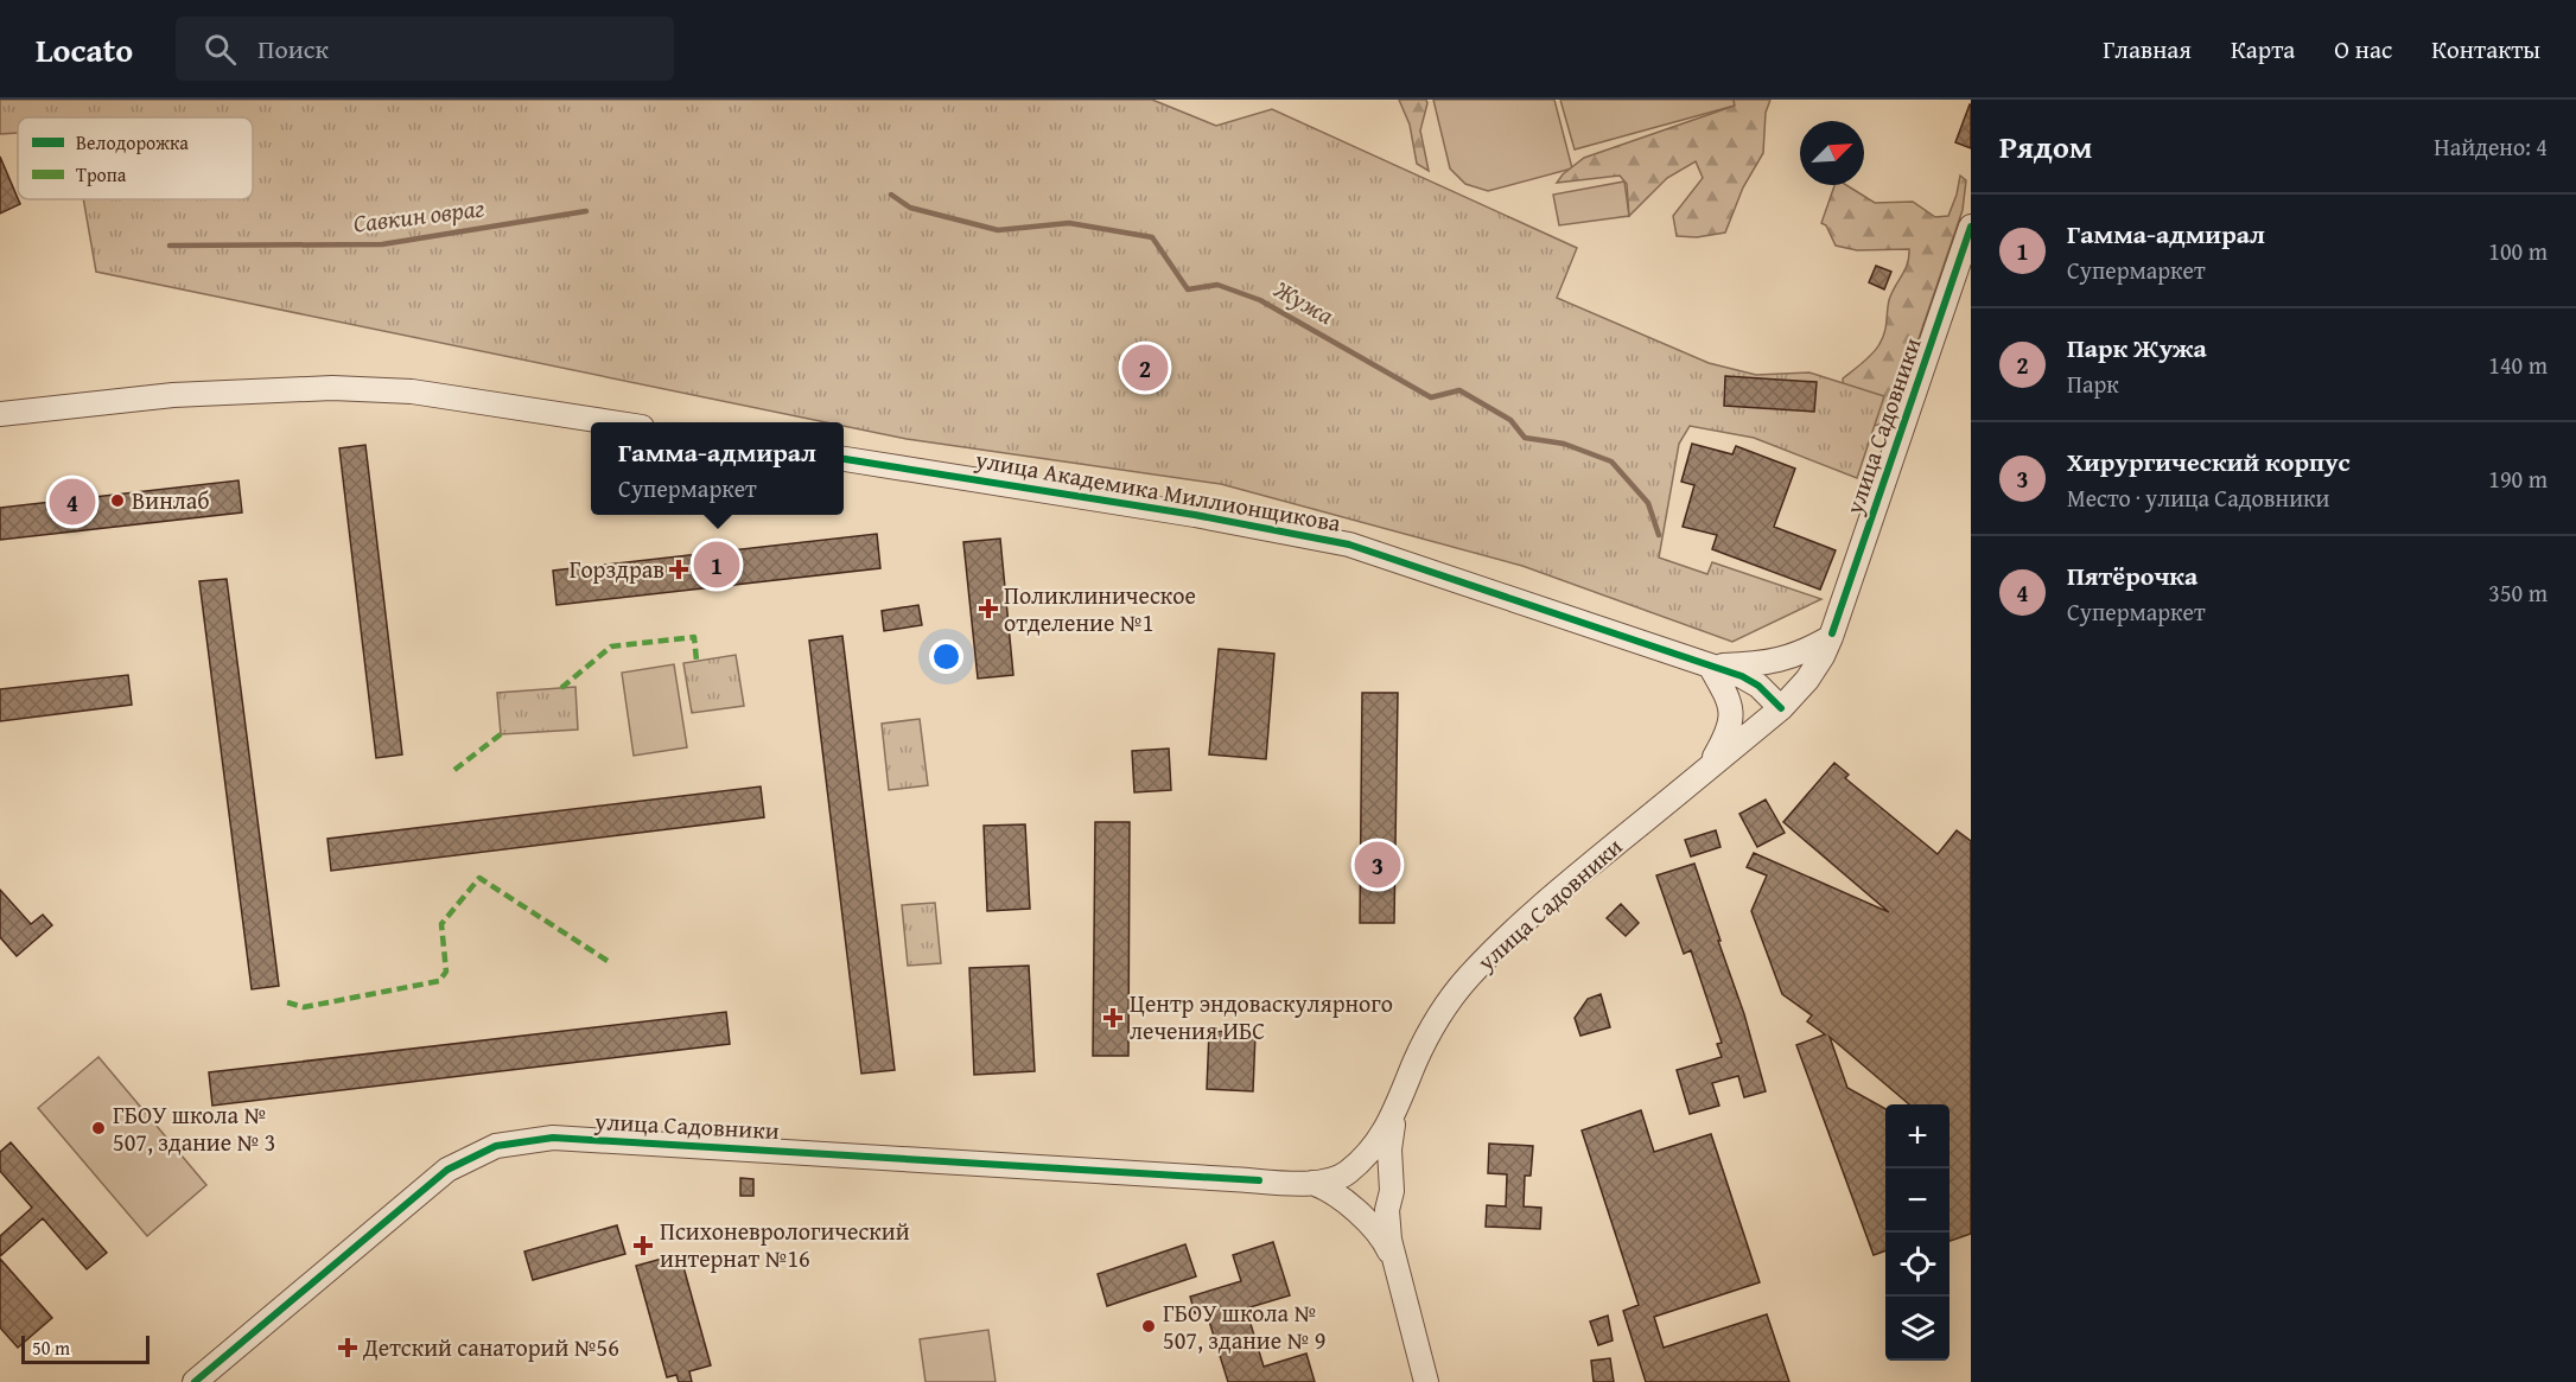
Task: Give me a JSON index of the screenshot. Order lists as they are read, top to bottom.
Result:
{
  "streets": {
    "street": ["улица Садовники", "улица Академика Миллионщикова"]
  },
  "crossings": [
    ["улица Садовники", "улица Академика Миллионщикова"]
  ],
  "water": ["Савкин овраг", "Жужа"],
  "places": {
    "other": ["Винлаб", "ГБОУ школа № 507, здание № 3", "ГБОУ школа № 507, здание № 9"],
    "health": [
      "Горздрав",
      "Поликлиническое отделение №1",
      "Центр эндоваскулярного лечения ИБС",
      "Психоневрологический интернат №16",
      "Детский санаторий №56"
    ]
  },
  "legend": ["Велодорожка", "Тропа"],
  "scale_bar": "50 m",
  "north": "top right",
  "page": {
    "header": "Locato",
    "search": "Поиск",
    "nav": [
      "Главная",
      "Карта",
      "О нас",
      "Контакты"
    ],
    "heading": ["Рядом", "Найдено: 4"],
    "list": [
      {
        "mark": "1",
        "name": "Гамма-адмирал",
        "note": "Супермаркет",
        "value": "100 m"
      },
      {
        "mark": "2",
        "name": "Парк Жужа",
        "note": "Парк",
        "value": "140 m"
      },
      {
        "mark": "3",
        "name": "Хирургический корпус",
        "note": "Место · улица Садовники",
        "value": "190 m"
      },
      {
        "mark": "4",
        "name": "Пятёрочка",
        "note": "Супермаркет",
        "value": "350 m"
      }
    ],
    "pins": [
      "2",
      "4",
      "1",
      "3"
    ],
    "popup": ["Гамма-адмирал", "Супермаркет"],
    "map_buttons": ["+", "−"],
    "scale": "50 m"
  }
}
